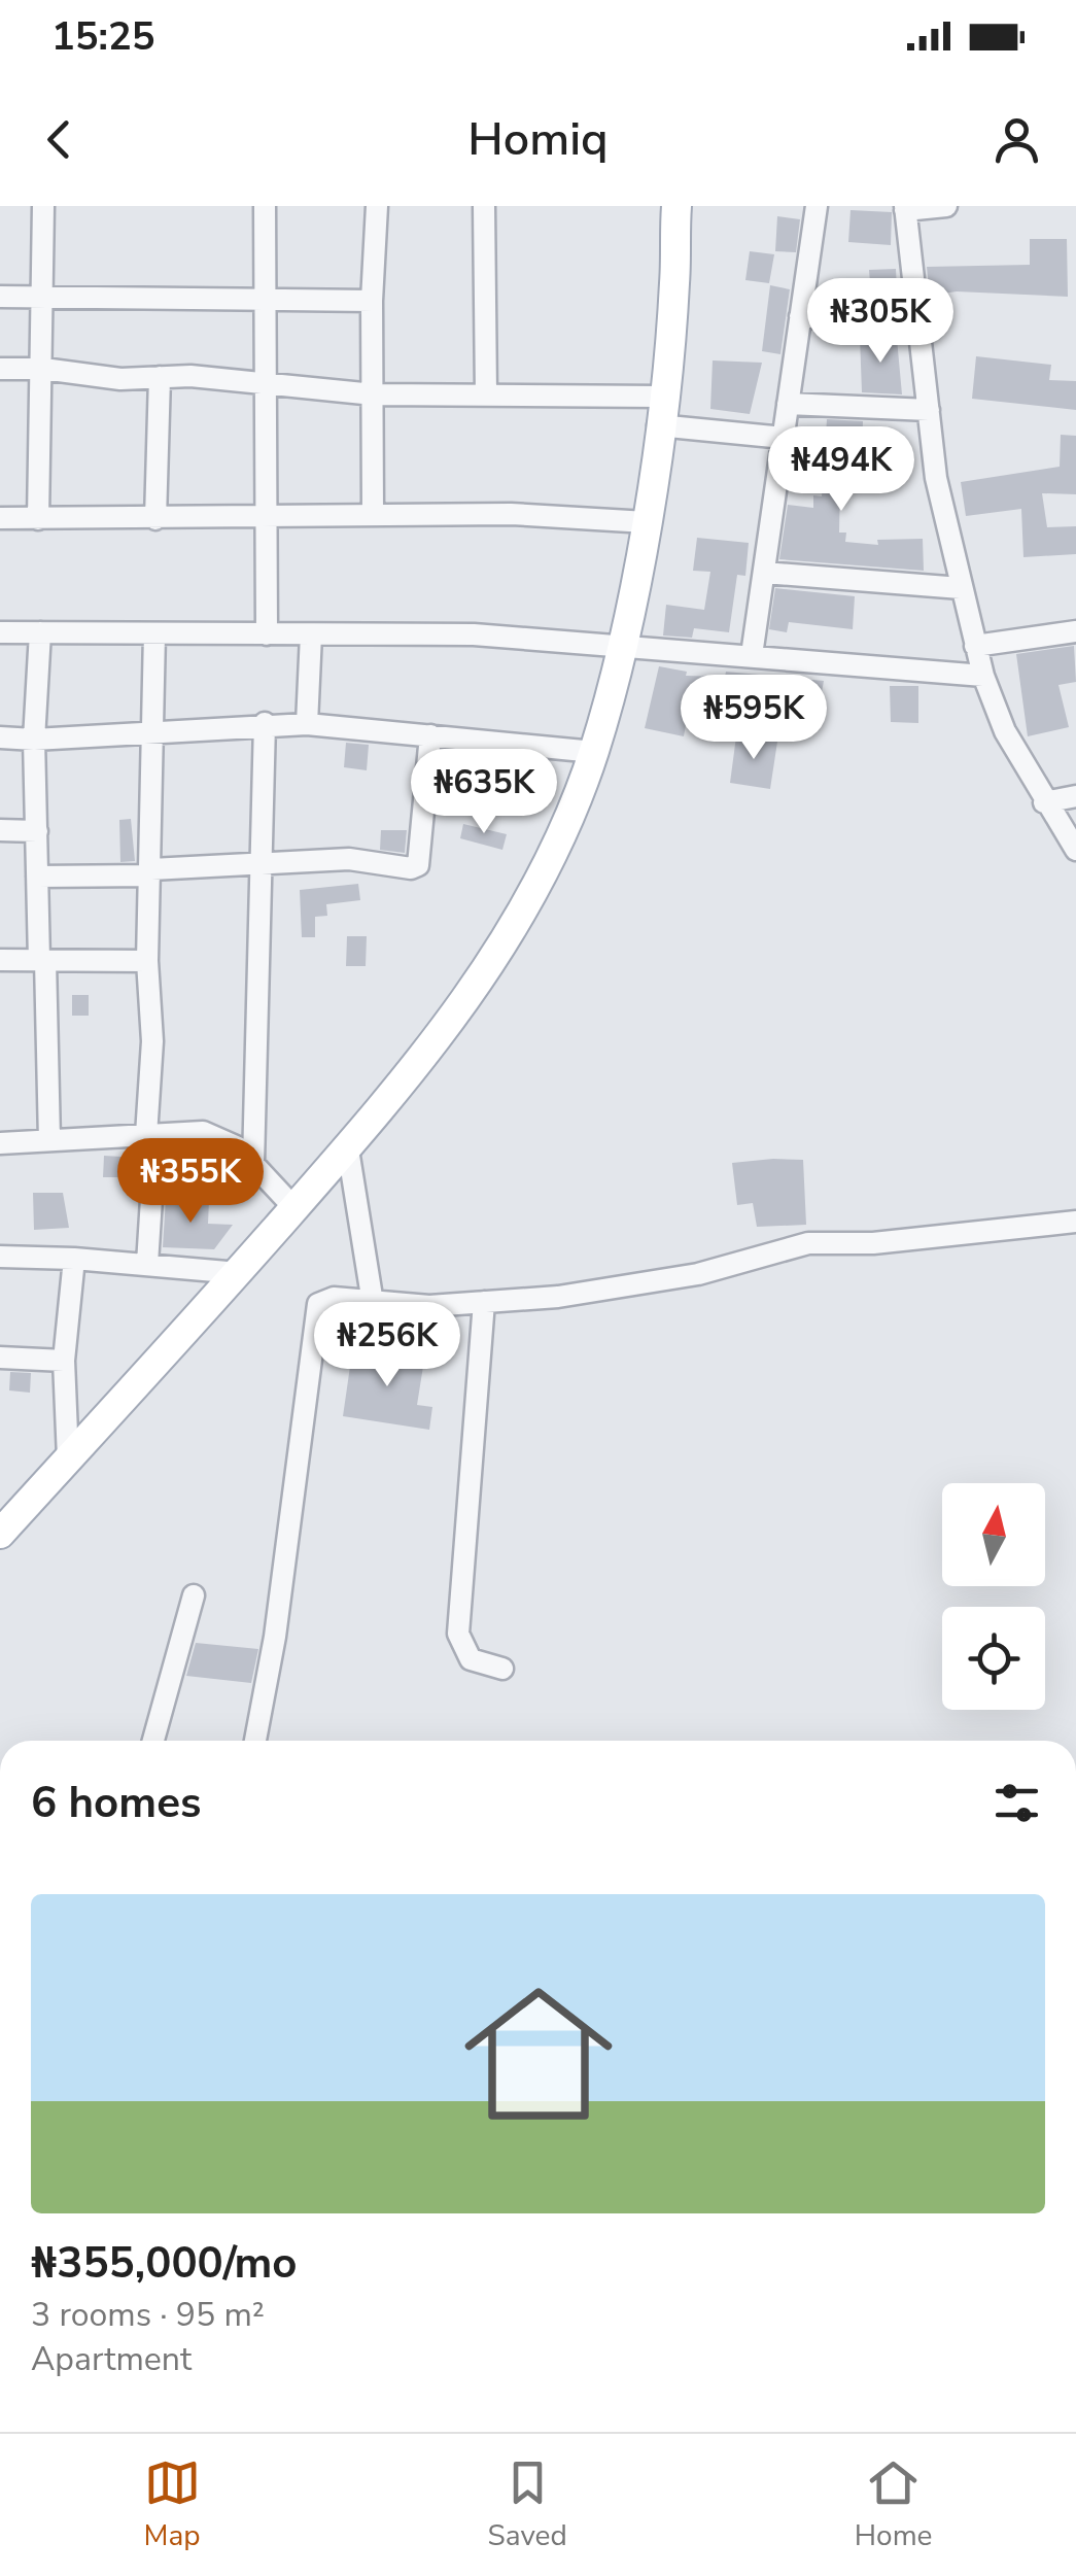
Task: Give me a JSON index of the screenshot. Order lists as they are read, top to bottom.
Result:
{
  "north": "top",
  "page": {
    "status": "15:25",
    "header": "Homiq",
    "price": [
      "₦305K",
      "₦494K",
      "₦595K",
      "₦635K",
      "₦355K",
      "₦256K"
    ],
    "heading": "6 homes",
    "list": [
      {
        "name": "₦355,000/mo",
        "note": "3 rooms · 95 m² · Apartment"
      }
    ],
    "tabs": ["Map", "Saved", "Home"]
  }
}
